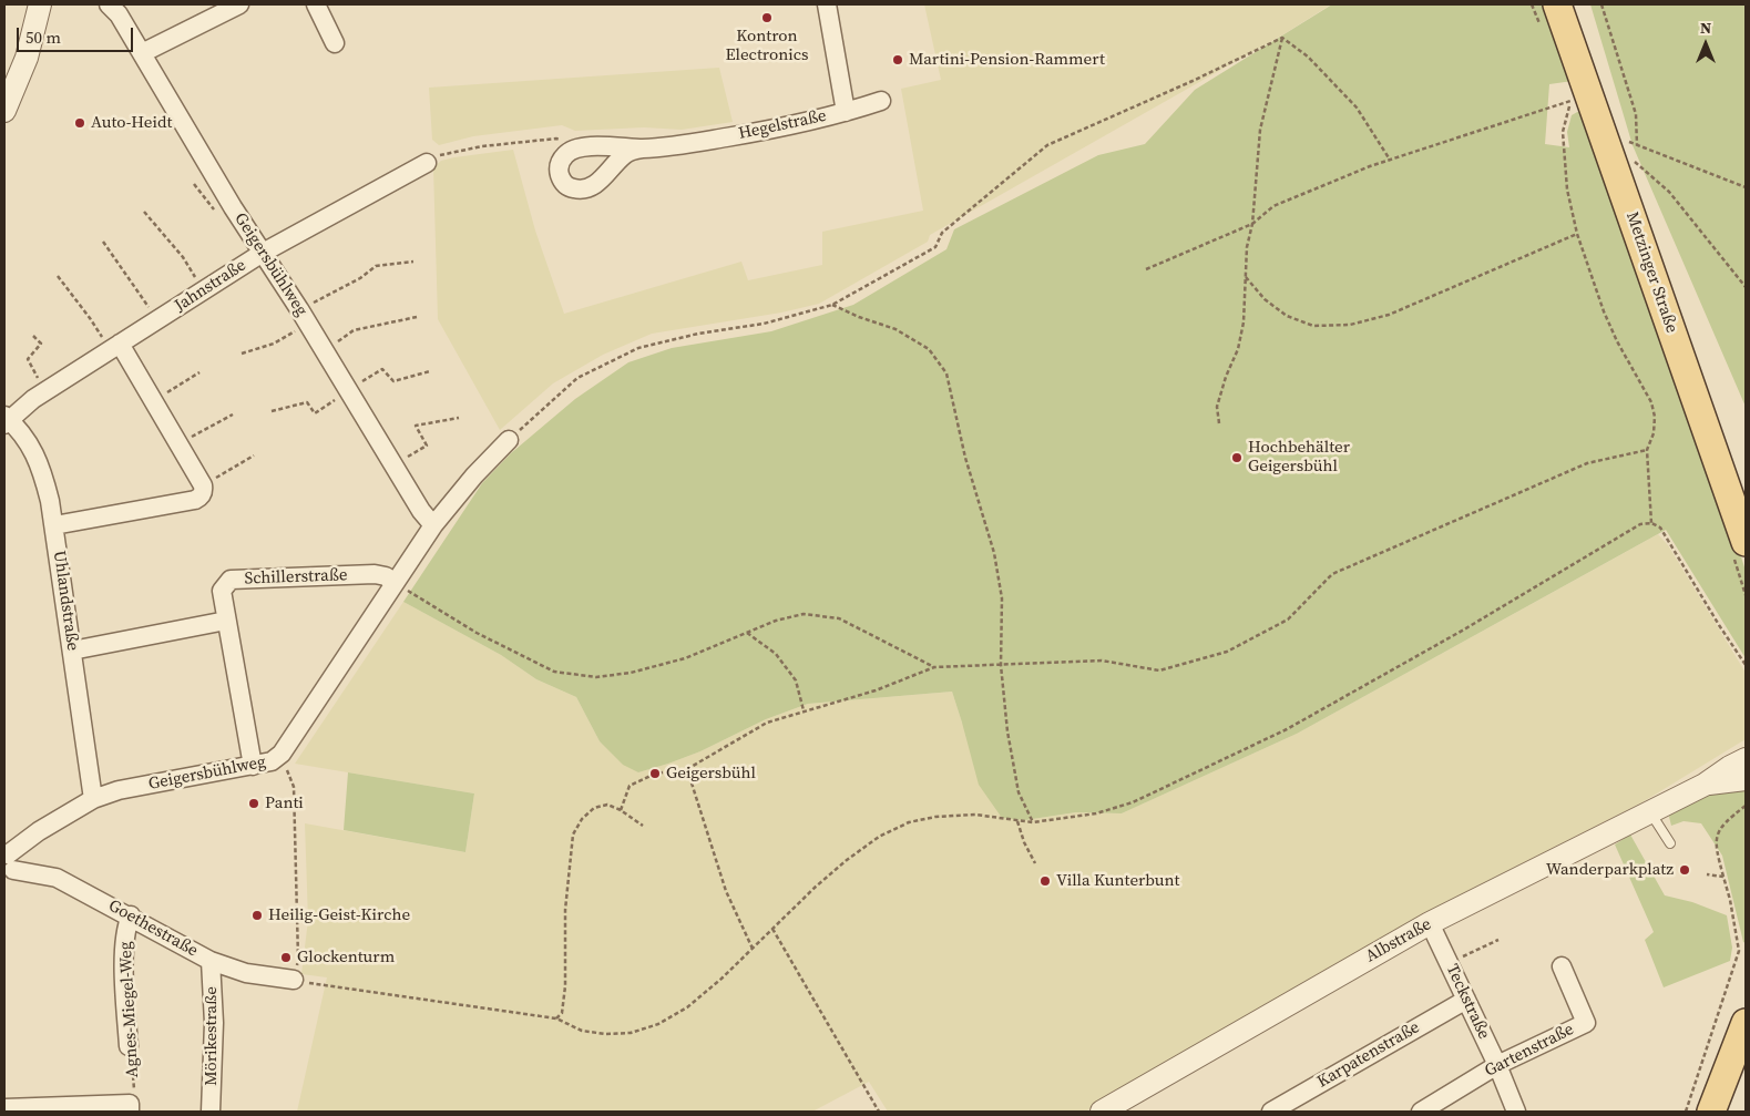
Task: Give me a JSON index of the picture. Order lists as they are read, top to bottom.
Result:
{
  "streets": {
    "main road": ["Metzinger Straße"],
    "street": [
      "Hegelstraße",
      "Geigersbühlweg",
      "Jahnstraße",
      "Schillerstraße",
      "Uhlandstraße",
      "Goethestraße",
      "Albstraße",
      "Teckstraße",
      "Agnes-Miegel-Weg",
      "Mörikestraße",
      "Gartenstraße",
      "Karpatenstraße"
    ]
  },
  "crossings": [
    ["Geigersbühlweg", "Jahnstraße"],
    ["Geigersbühlweg", "Schillerstraße"],
    ["Geigersbühlweg", "Uhlandstraße"],
    ["Geigersbühlweg", "Goethestraße"],
    ["Jahnstraße", "Uhlandstraße"],
    ["Goethestraße", "Agnes-Miegel-Weg"],
    ["Goethestraße", "Mörikestraße"],
    ["Albstraße", "Teckstraße"],
    ["Teckstraße", "Gartenstraße"],
    ["Teckstraße", "Karpatenstraße"]
  ],
  "places": [
    "Kontron Electronics",
    "Martini-Pension-Rammert",
    "Auto-Heidt",
    "Hochbehälter Geigersbühl",
    "Geigersbühl",
    "Panti",
    "Wanderparkplatz",
    "Villa Kunterbunt",
    "Heilig-Geist-Kirche",
    "Glockenturm"
  ],
  "scale_bar": "50 m",
  "north": "top"
}
